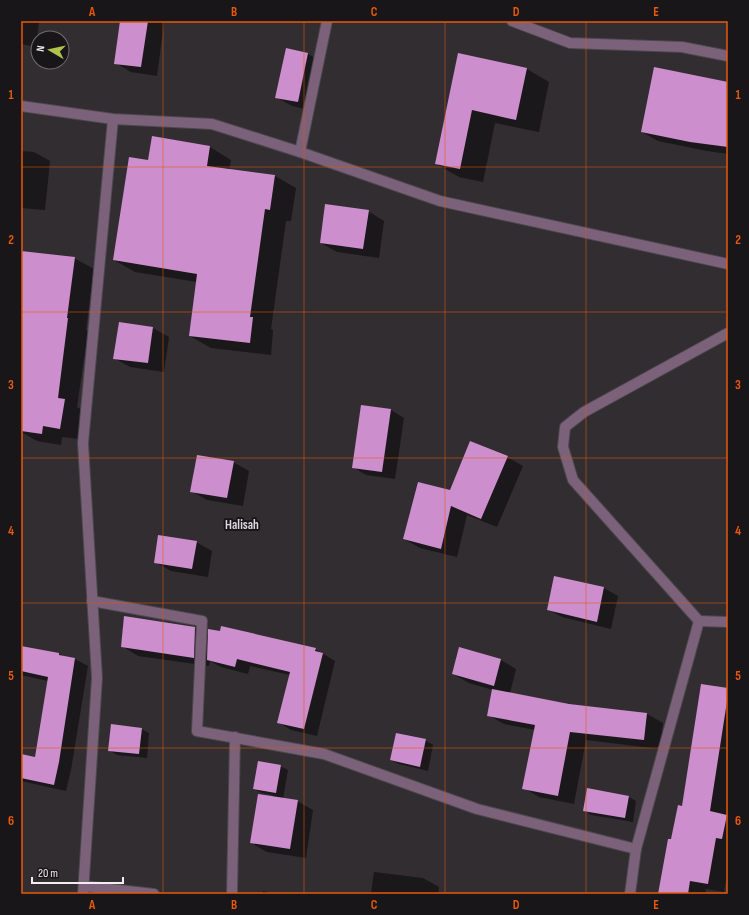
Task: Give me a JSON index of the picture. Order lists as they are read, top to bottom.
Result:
{
  "districts": ["Halisah"],
  "scale_bar": "20 m",
  "north": "left",
  "grid": {
    "columns": [
      "A",
      "B",
      "C",
      "D",
      "E"
    ],
    "rows": [
      "1",
      "2",
      "3",
      "4",
      "5",
      "6"
    ]
  }
}
